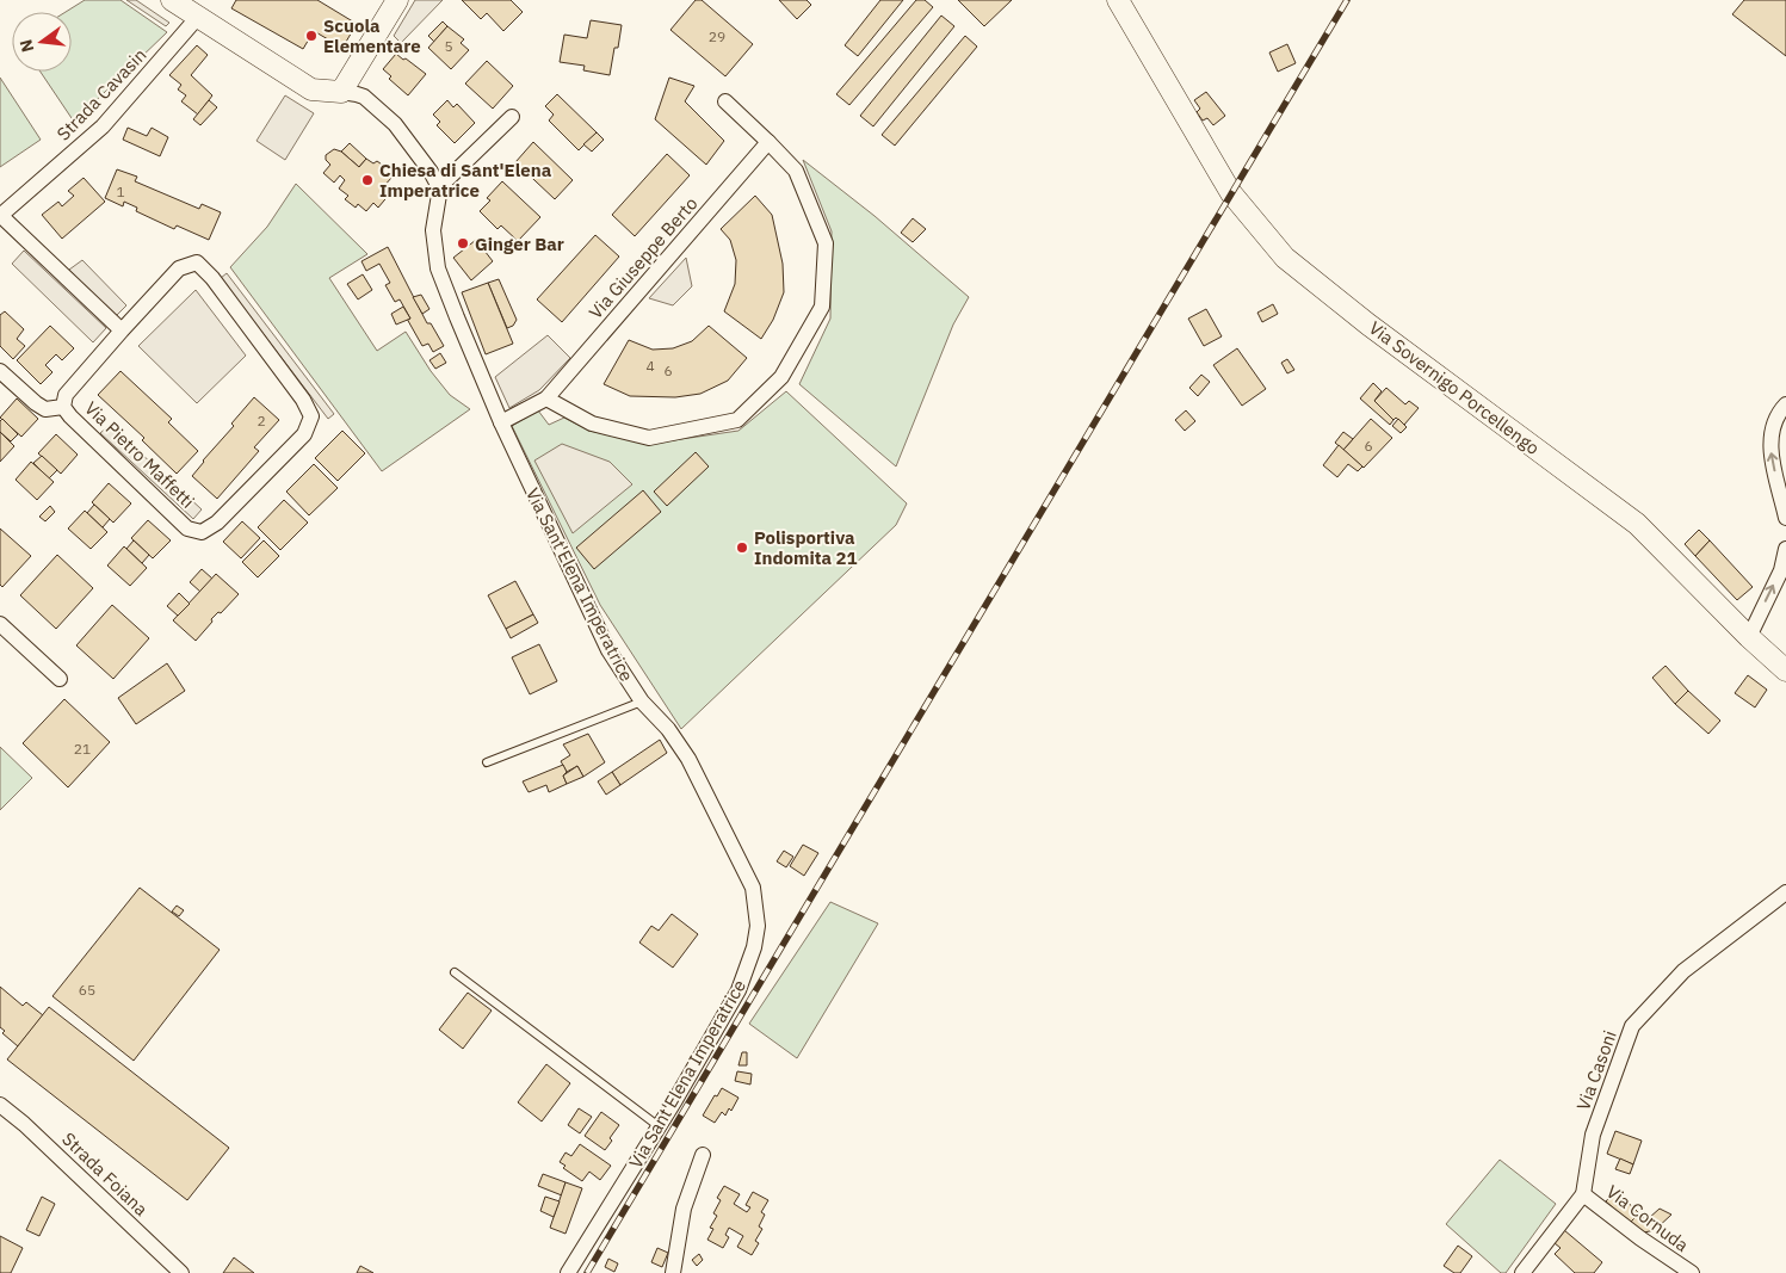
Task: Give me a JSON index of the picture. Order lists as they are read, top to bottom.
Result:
{
  "streets": {
    "street": [
      "Strada Cavasin",
      "Via Giuseppe Berto",
      "Via Sovernigo Porcellengo",
      "Via Pietro Maffetti",
      "Via Sant'Elena Imperatrice",
      "Via Casoni",
      "Strada Foiana",
      "Via Cornuda"
    ]
  },
  "crossings": [
    ["Via Giuseppe Berto", "Via Sant'Elena Imperatrice"],
    ["Via Casoni", "Via Cornuda"]
  ],
  "places": [
    "Scuola Elementare",
    "Chiesa di Sant'Elena Imperatrice",
    "Ginger Bar",
    "Polisportiva Indomita 21"
  ],
  "house_numbers": [
    "29",
    "5",
    "1",
    "4",
    "6",
    "2",
    "6",
    "21",
    "65"
  ],
  "north": "left"
}
